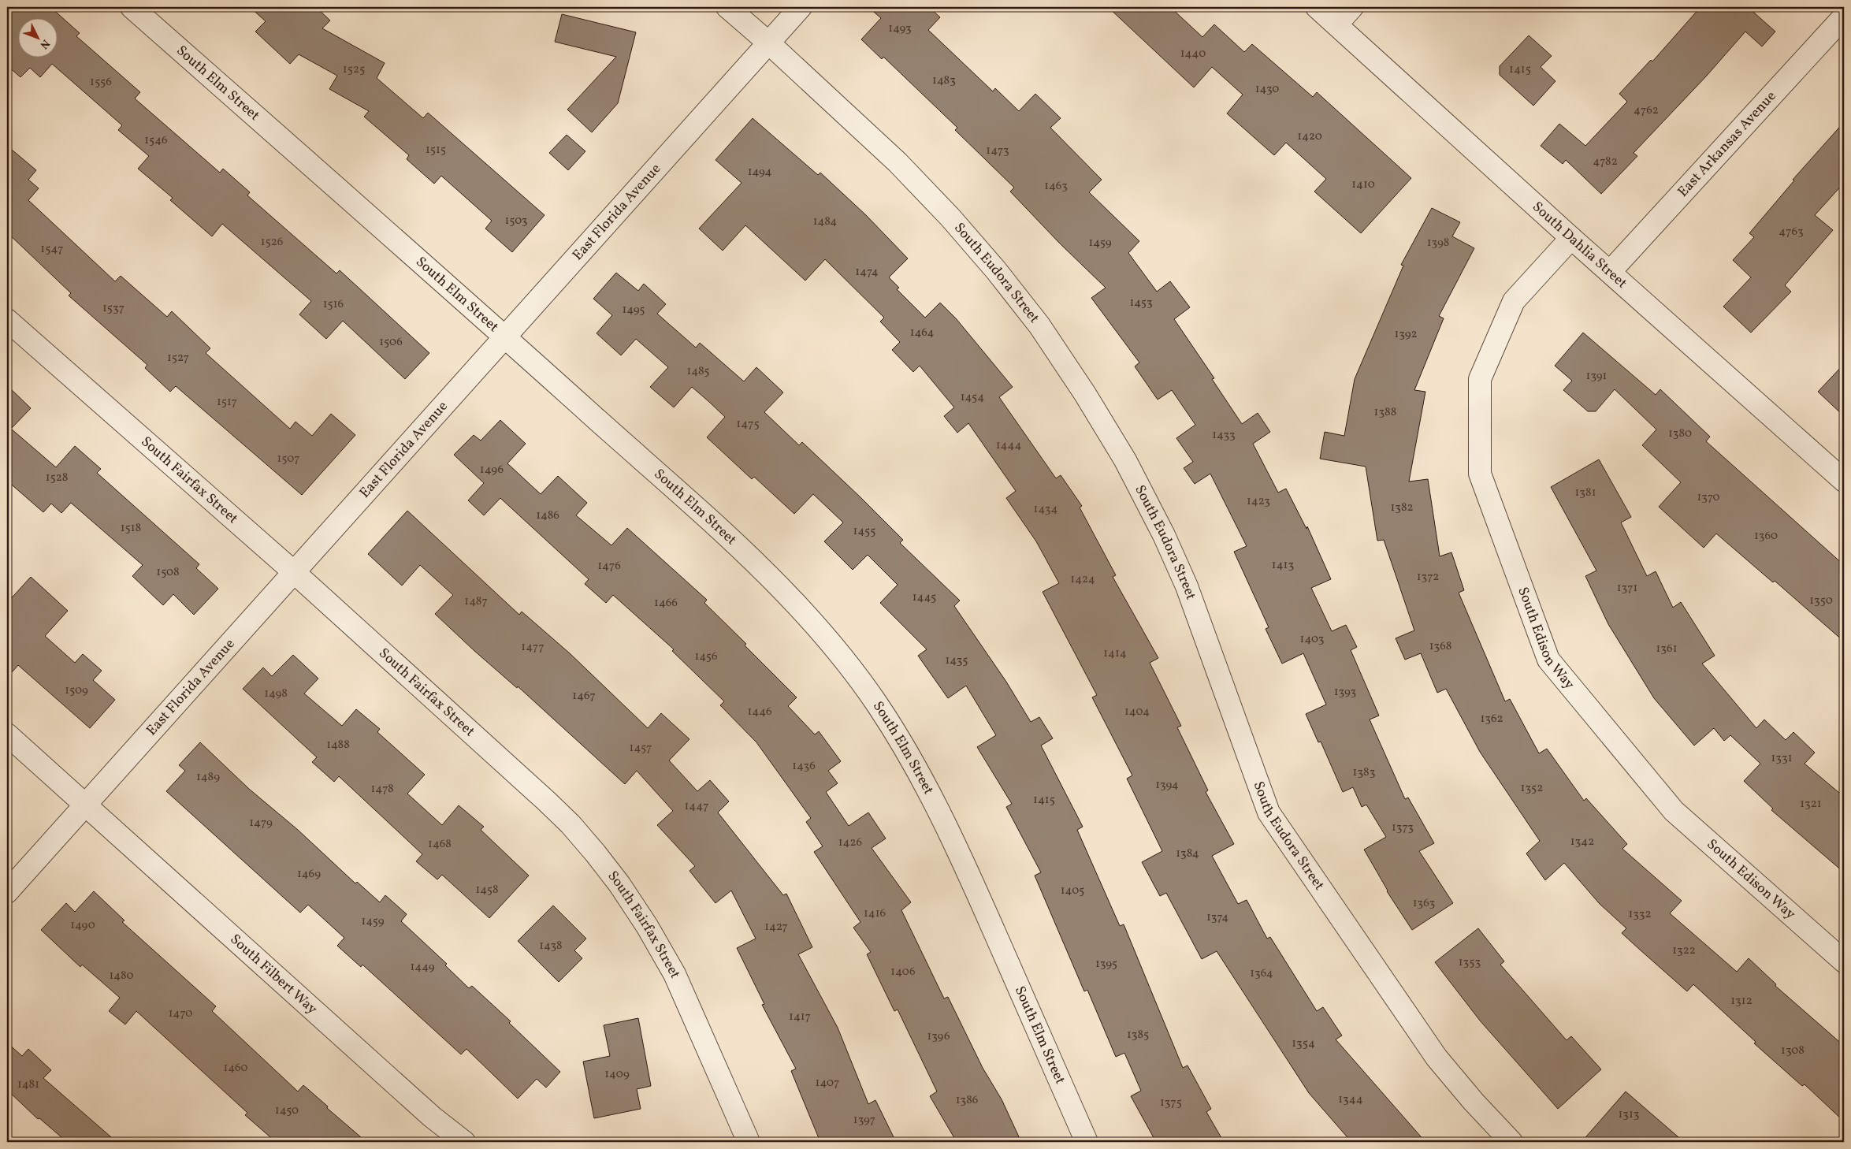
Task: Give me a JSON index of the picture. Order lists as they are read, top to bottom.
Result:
{
  "streets": {
    "street": [
      "South Elm Street",
      "East Arkansas Avenue",
      "East Florida Avenue",
      "South Dahlia Street",
      "South Eudora Street",
      "South Fairfax Street",
      "South Edison Way",
      "South Filbert Way"
    ]
  },
  "crossings": [
    ["South Elm Street", "East Florida Avenue"],
    ["East Arkansas Avenue", "South Dahlia Street"],
    ["East Florida Avenue", "South Eudora Street"],
    ["East Florida Avenue", "South Fairfax Street"],
    ["East Florida Avenue", "South Filbert Way"],
    ["South Dahlia Street", "South Edison Way"]
  ],
  "house_numbers": [
    "1493",
    "1440",
    "1525",
    "1415",
    "1483",
    "1556",
    "1430",
    "4762",
    "1420",
    "1546",
    "1515",
    "1473",
    "4782",
    "1494",
    "1410",
    "1463",
    "1503",
    "1484",
    "4763",
    "1526",
    "1459",
    "1398",
    "1547",
    "1474",
    "1453",
    "1516",
    "1537",
    "1495",
    "1464",
    "1392",
    "1506",
    "1527",
    "1485",
    "1391",
    "1454",
    "1517",
    "1388",
    "1475",
    "1380",
    "1433",
    "1444",
    "1507",
    "1496",
    "1528",
    "1381",
    "1370",
    "1423",
    "1382",
    "1434",
    "1486",
    "1518",
    "1455",
    "1360",
    "1413",
    "1476",
    "1508",
    "1372",
    "1424",
    "1371",
    "1445",
    "1350",
    "1487",
    "1466",
    "1403",
    "1368",
    "1477",
    "1361",
    "1414",
    "1456",
    "1435",
    "1509",
    "1393",
    "1498",
    "1467",
    "1446",
    "1404",
    "1362",
    "1488",
    "1457",
    "1331",
    "1436",
    "1383",
    "1489",
    "1394",
    "1352",
    "1478",
    "1415",
    "1321",
    "1447",
    "1479",
    "1373",
    "1342",
    "1426",
    "1468",
    "1384",
    "1469",
    "1458",
    "1405",
    "1363",
    "1416",
    "1332",
    "1374",
    "1459",
    "1490",
    "1427",
    "1438",
    "1322",
    "1353",
    "1395",
    "1449",
    "1406",
    "1364",
    "1480",
    "1312",
    "1470",
    "1417",
    "1385",
    "1396",
    "1354",
    "1308",
    "1460",
    "1409",
    "1407",
    "1481",
    "1344",
    "1386",
    "1375",
    "1450",
    "1313",
    "1397"
  ],
  "north": "bottom right"
}
